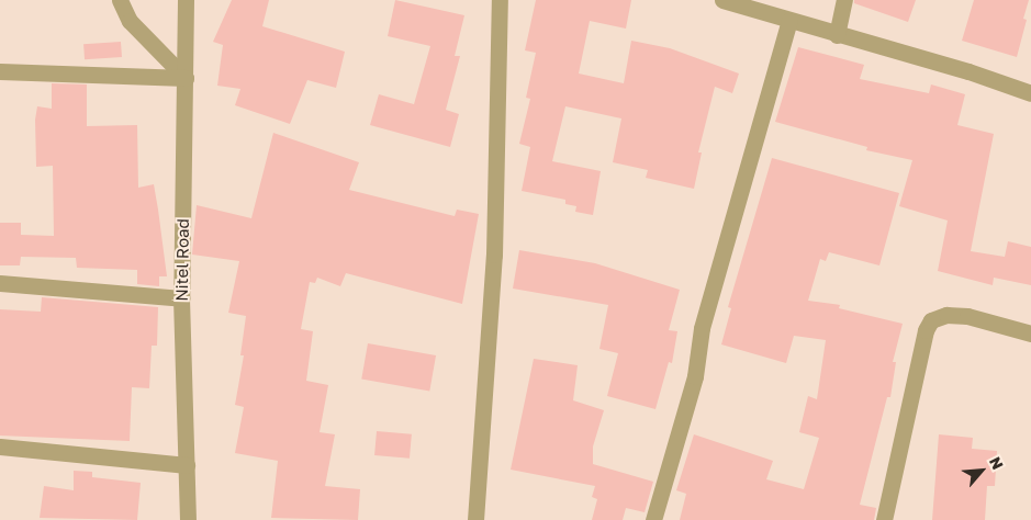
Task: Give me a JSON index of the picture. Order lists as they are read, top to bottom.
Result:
{
  "streets": {
    "street": ["Nitel Road"]
  },
  "north": "top right"
}
